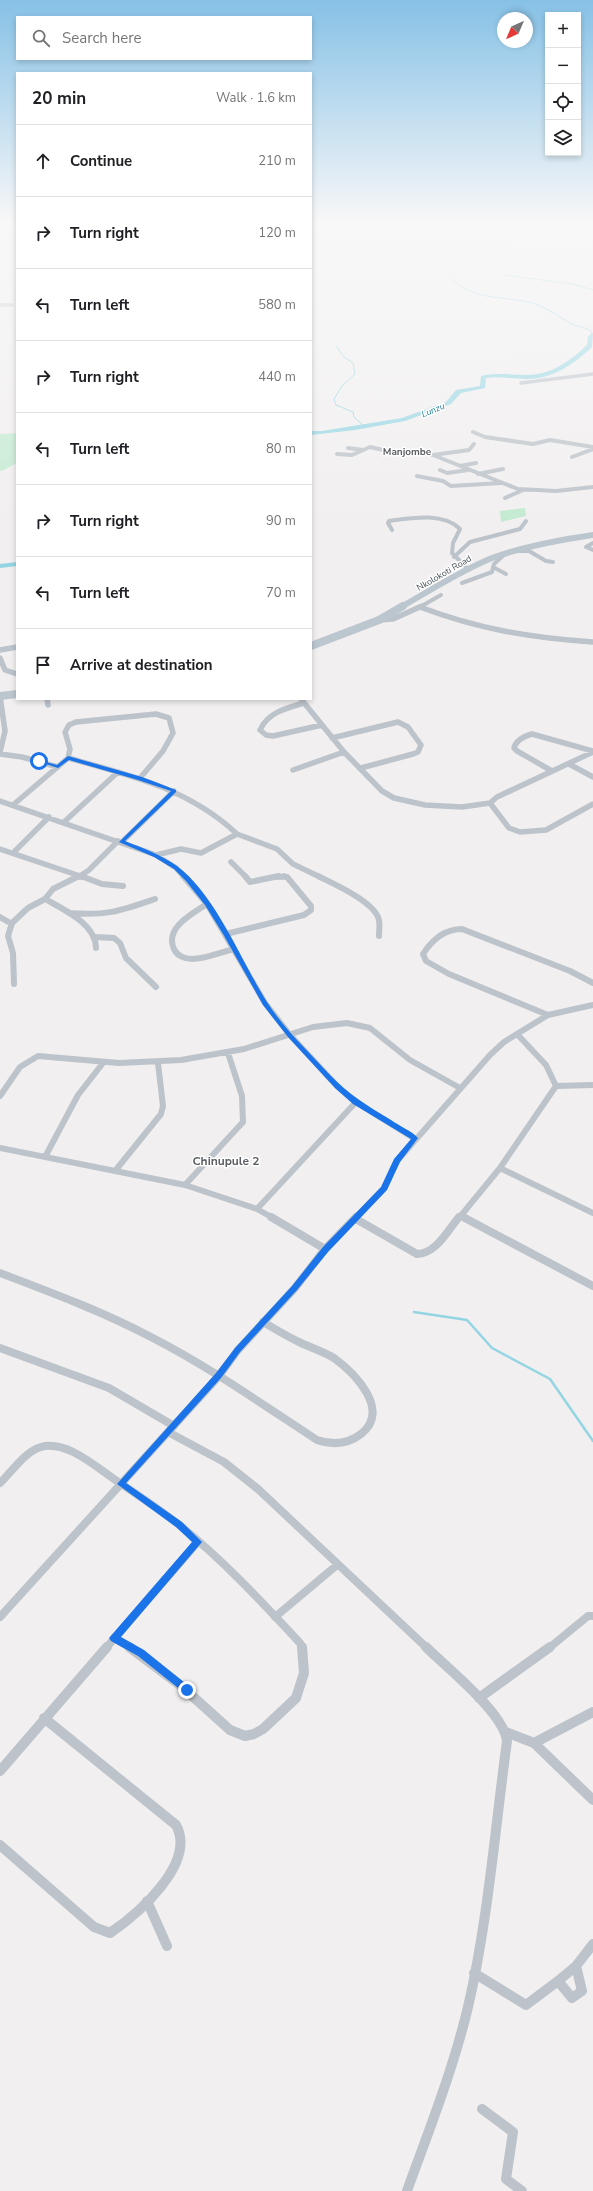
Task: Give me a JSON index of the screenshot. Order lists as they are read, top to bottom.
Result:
{
  "streets": {
    "main road": ["Nkolokoti Road"]
  },
  "districts": ["Manjombe", "Chinupule 2"],
  "water": ["Lunzu"],
  "north": "bottom left",
  "page": {
    "map_buttons": ["+", "−"],
    "search": "Search here",
    "heading": ["20 min", "Walk · 1.6 km"],
    "list": [
      ["Continue", "210 m"],
      ["Turn right", "120 m"],
      ["Turn left", "580 m"],
      ["Turn right", "440 m"],
      ["Turn left", "80 m"],
      ["Turn right", "90 m"],
      ["Turn left", "70 m"],
      "Arrive at destination"
    ]
  }
}
